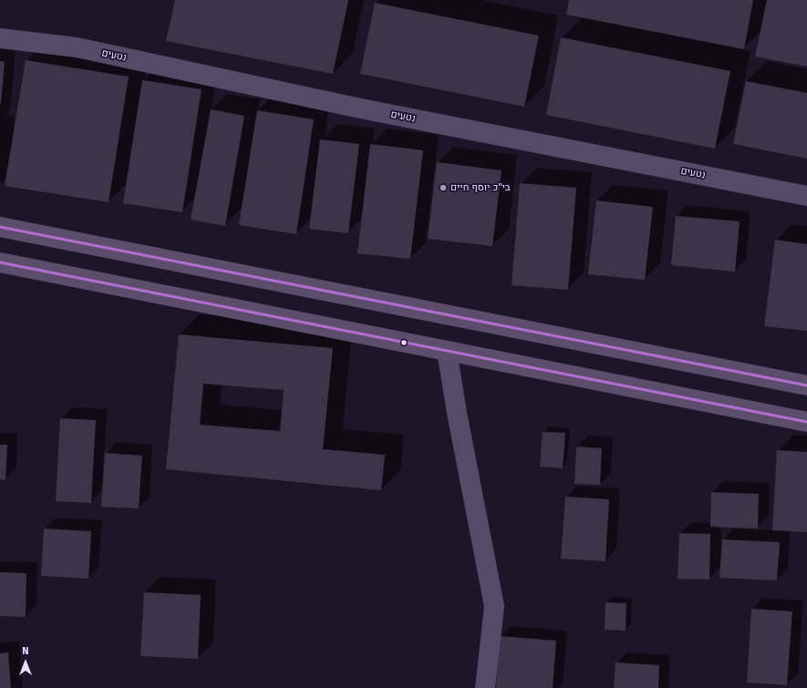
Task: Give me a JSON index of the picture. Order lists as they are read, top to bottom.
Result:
{
  "streets": {
    "street": ["נטעים"]
  },
  "places": ["בי\"כ יוסף חיים"],
  "north": "top"
}
